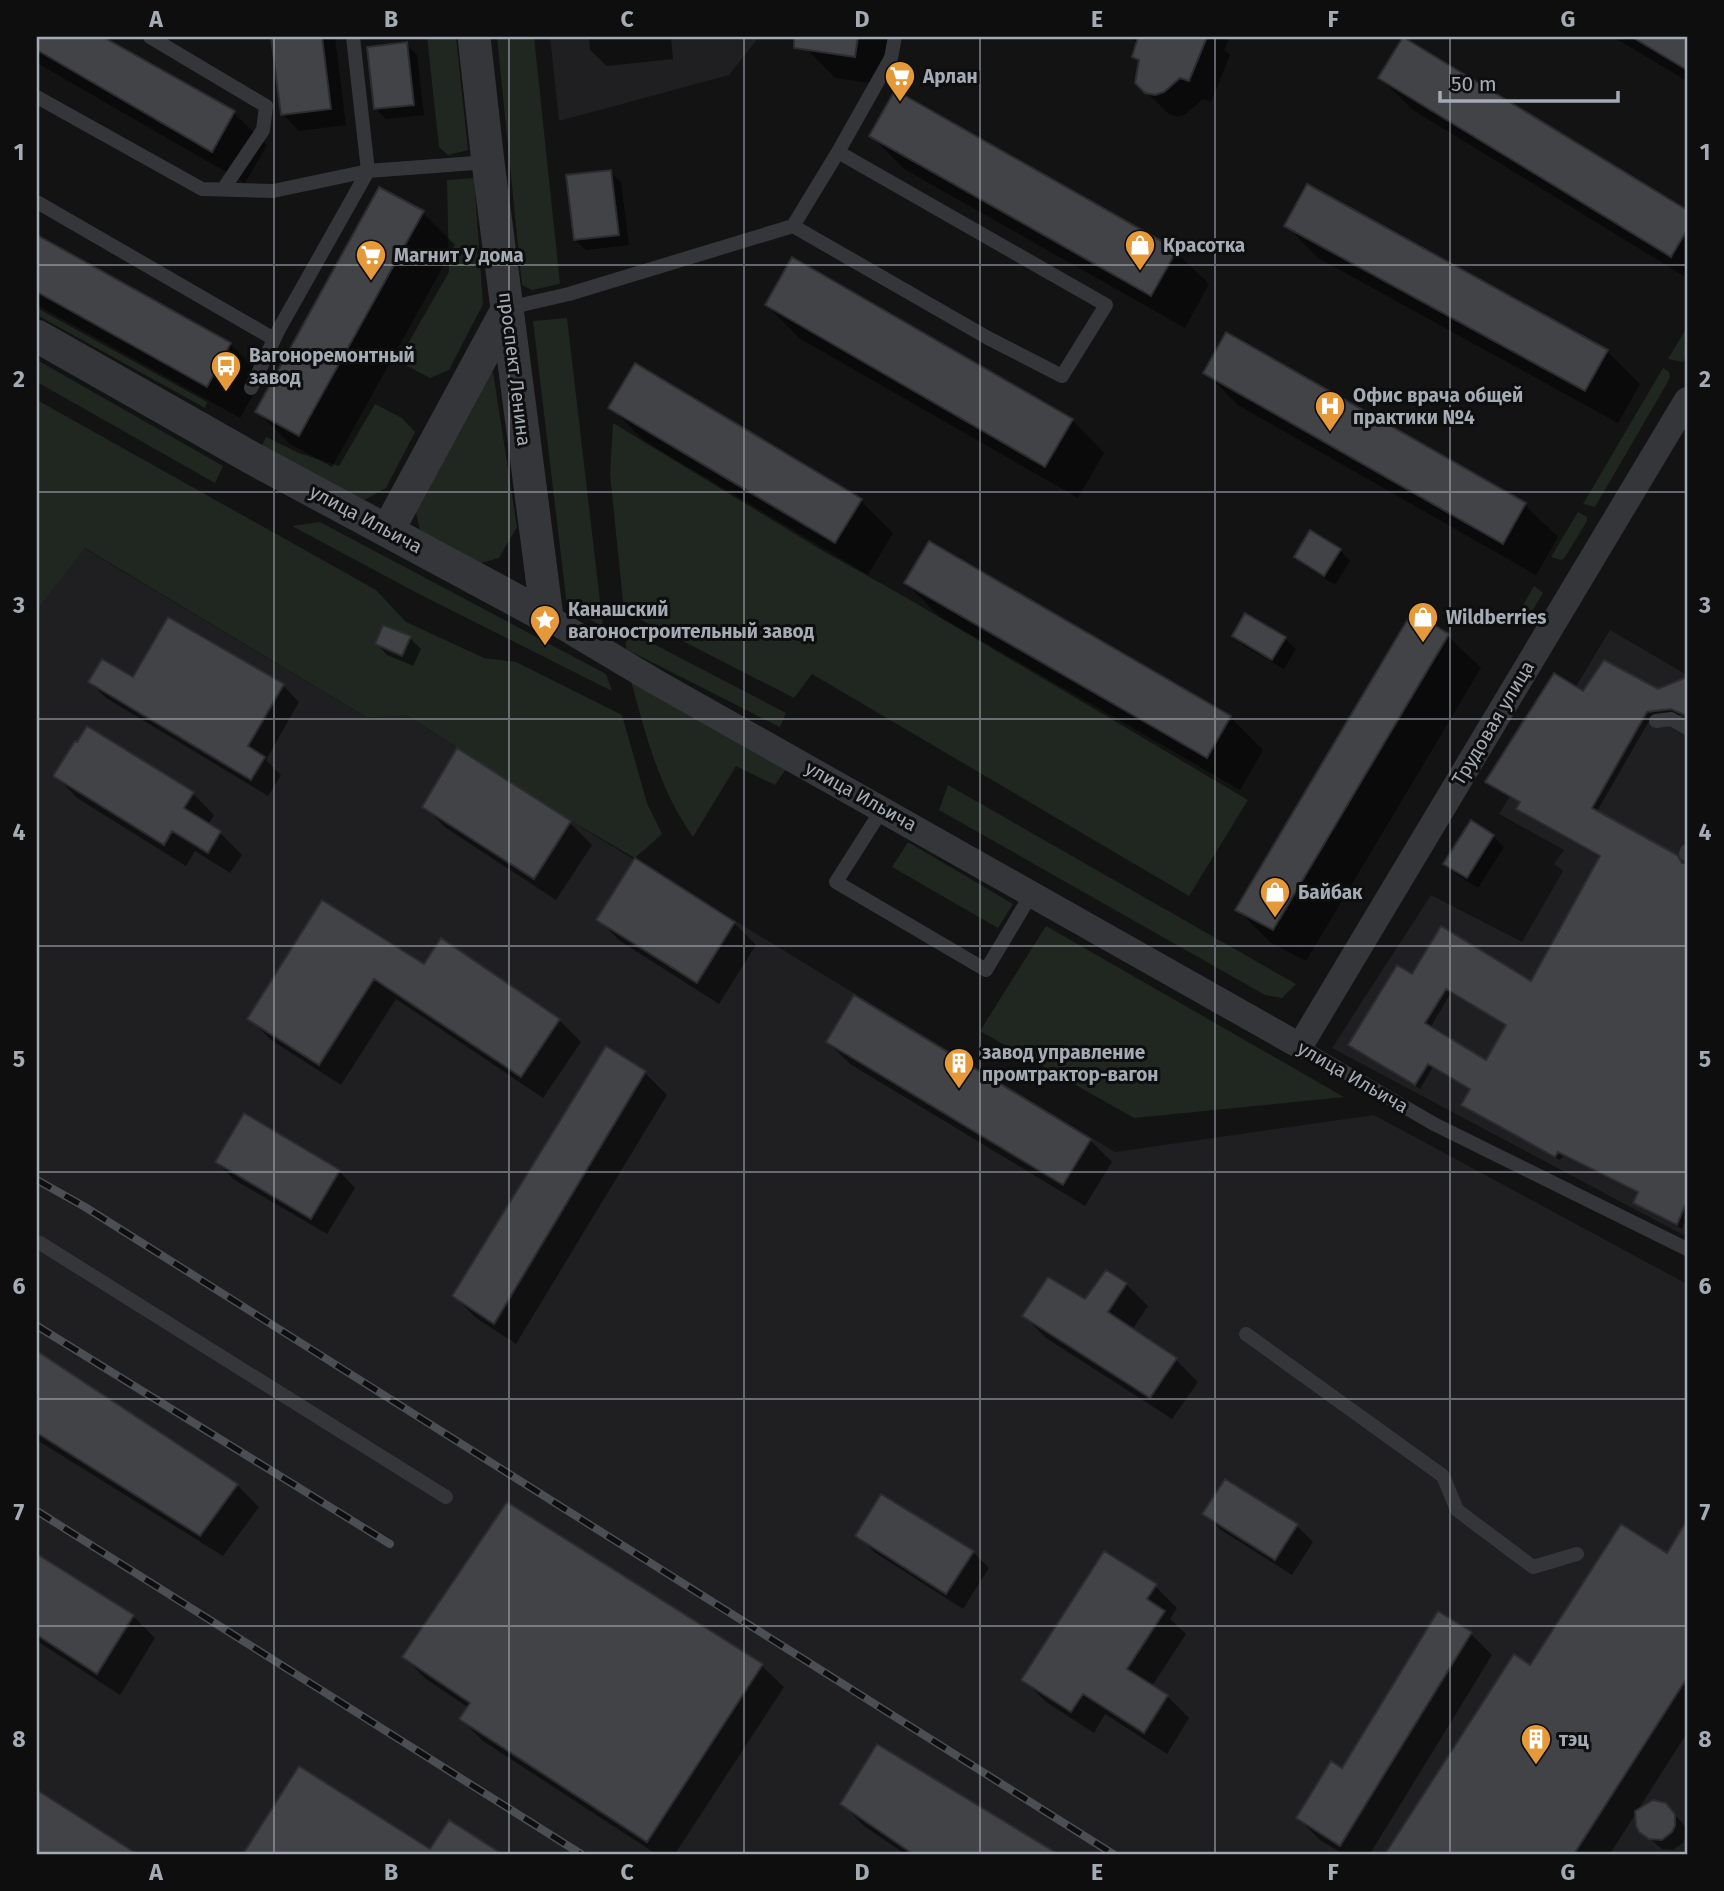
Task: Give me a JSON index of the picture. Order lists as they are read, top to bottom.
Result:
{
  "streets": {
    "street": ["проспект Ленина", "улица Ильича", "Трудовая улица"]
  },
  "crossings": [
    ["проспект Ленина", "улица Ильича"],
    ["улица Ильича", "Трудовая улица"]
  ],
  "places": {
    "supermarket": ["Арлан", "Магнит У дома"],
    "shop": ["Красотка", "Wildberries", "Байбак"],
    "bus stop": ["Вагоноремонтный завод"],
    "hospital": ["Офис врача общей практики №4"],
    "place": ["Канашский вагоностроительный завод"],
    "building": ["завод управление промтрактор-вагон", "тэц"]
  },
  "scale_bar": "50 m",
  "grid": {
    "columns": [
      "A",
      "B",
      "C",
      "D",
      "E",
      "F",
      "G"
    ],
    "rows": [
      "1",
      "2",
      "3",
      "4",
      "5",
      "6",
      "7",
      "8"
    ]
  }
}
